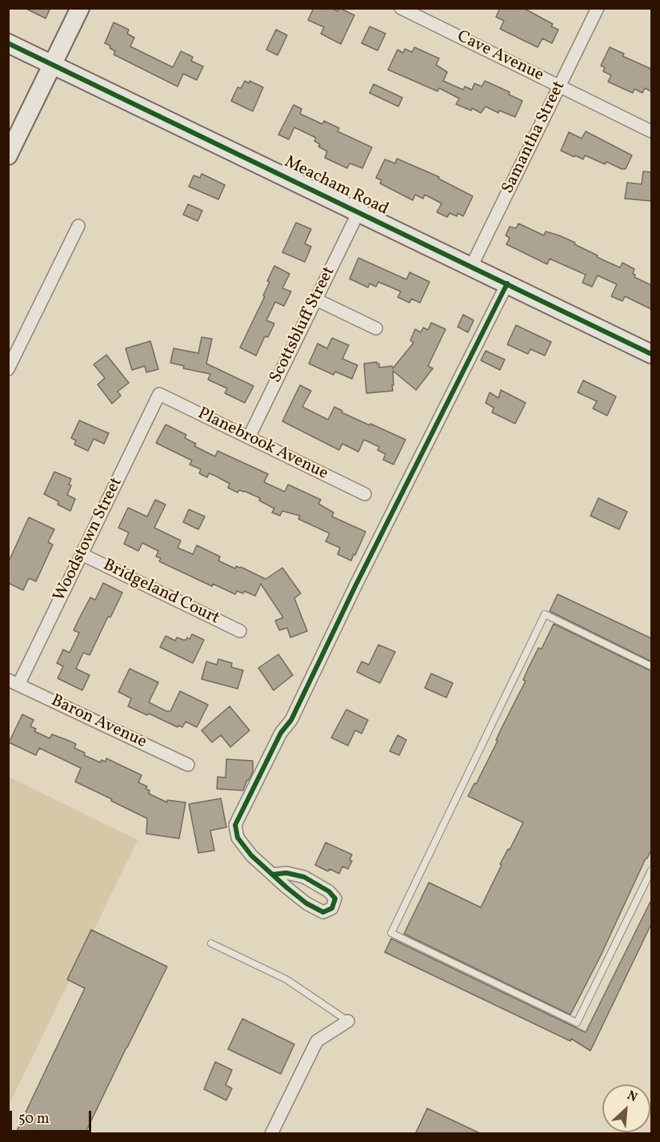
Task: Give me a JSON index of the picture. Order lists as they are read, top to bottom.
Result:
{
  "streets": {
    "street": [
      "Cave Avenue",
      "Samantha Street",
      "Meacham Road",
      "Scottsbluff Street",
      "Planebrook Avenue",
      "Woodstown Street",
      "Bridgeland Court",
      "Baron Avenue"
    ]
  },
  "crossings": [
    ["Cave Avenue", "Samantha Street"],
    ["Samantha Street", "Meacham Road"],
    ["Meacham Road", "Scottsbluff Street"],
    ["Scottsbluff Street", "Planebrook Avenue"],
    ["Planebrook Avenue", "Woodstown Street"],
    ["Woodstown Street", "Bridgeland Court"],
    ["Woodstown Street", "Baron Avenue"]
  ],
  "scale_bar": "50 m",
  "north": "top right"
}
